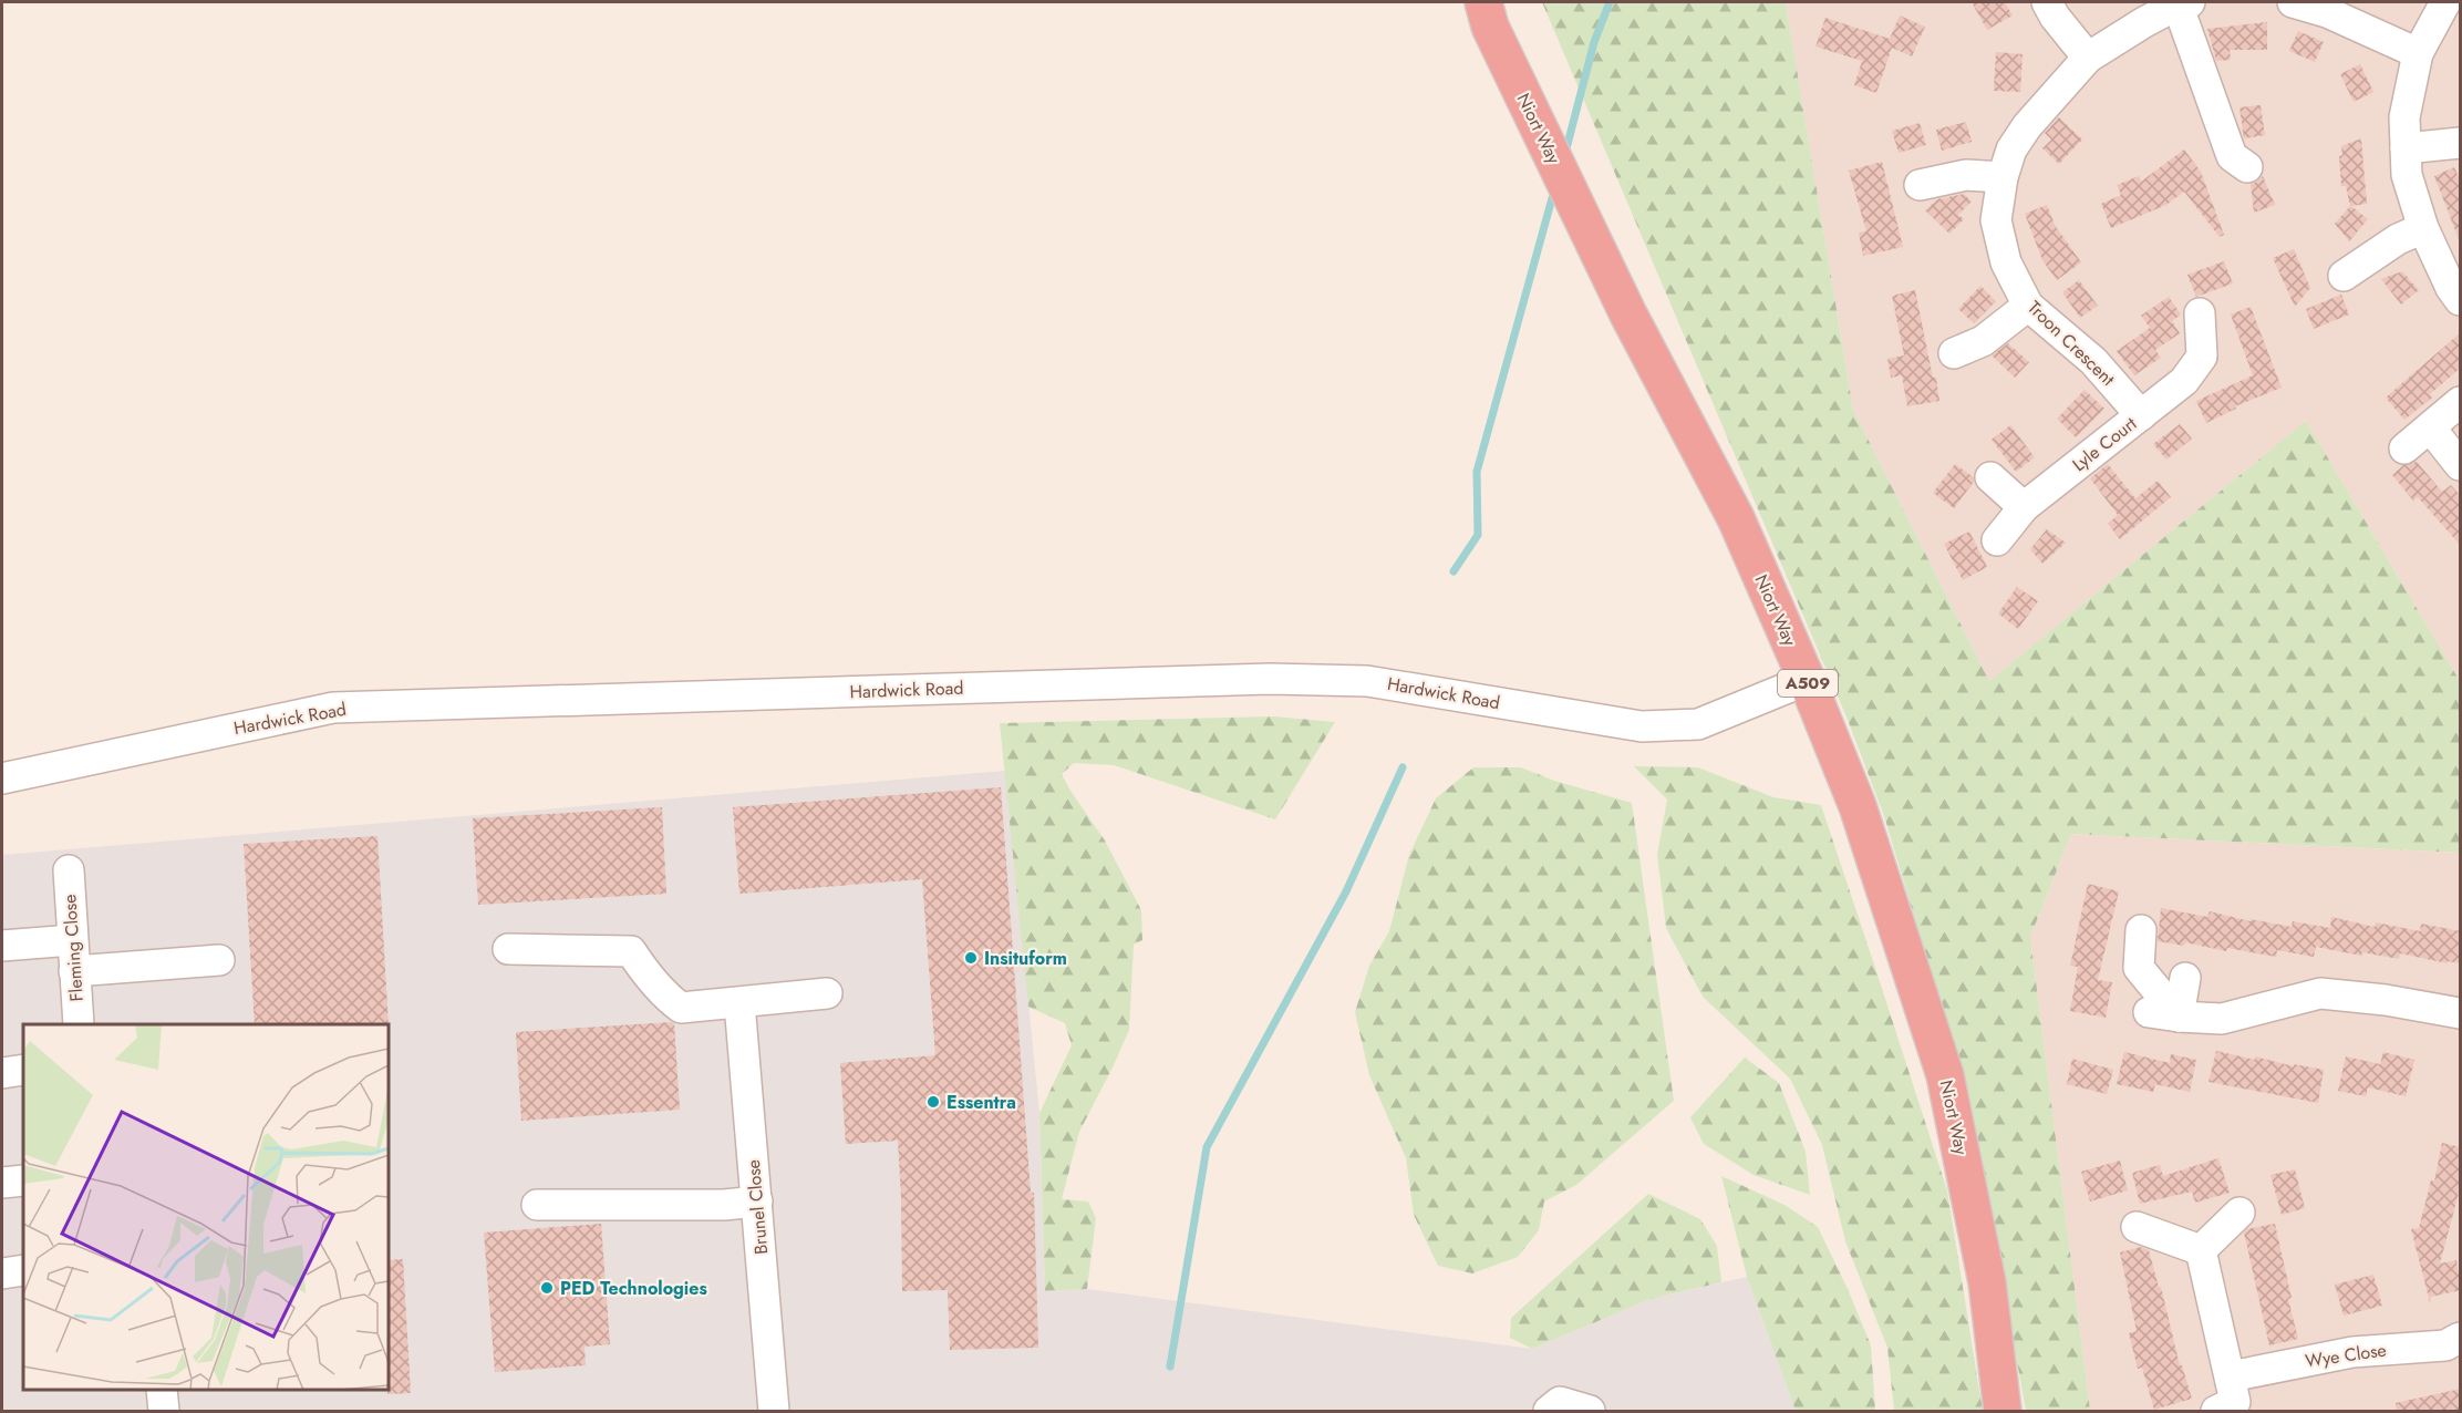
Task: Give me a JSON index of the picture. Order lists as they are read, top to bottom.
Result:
{
  "streets": {
    "highway": ["Niort Way", "A509"],
    "street": [
      "Troon Crescent",
      "Lyle Court",
      "Hardwick Road",
      "Fleming Close",
      "Brunel Close",
      "Wye Close"
    ]
  },
  "crossings": [
    ["Niort Way", "Hardwick Road"],
    ["Troon Crescent", "Lyle Court"]
  ],
  "places": ["Insituform", "Essentra", "PED Technologies"]
}
